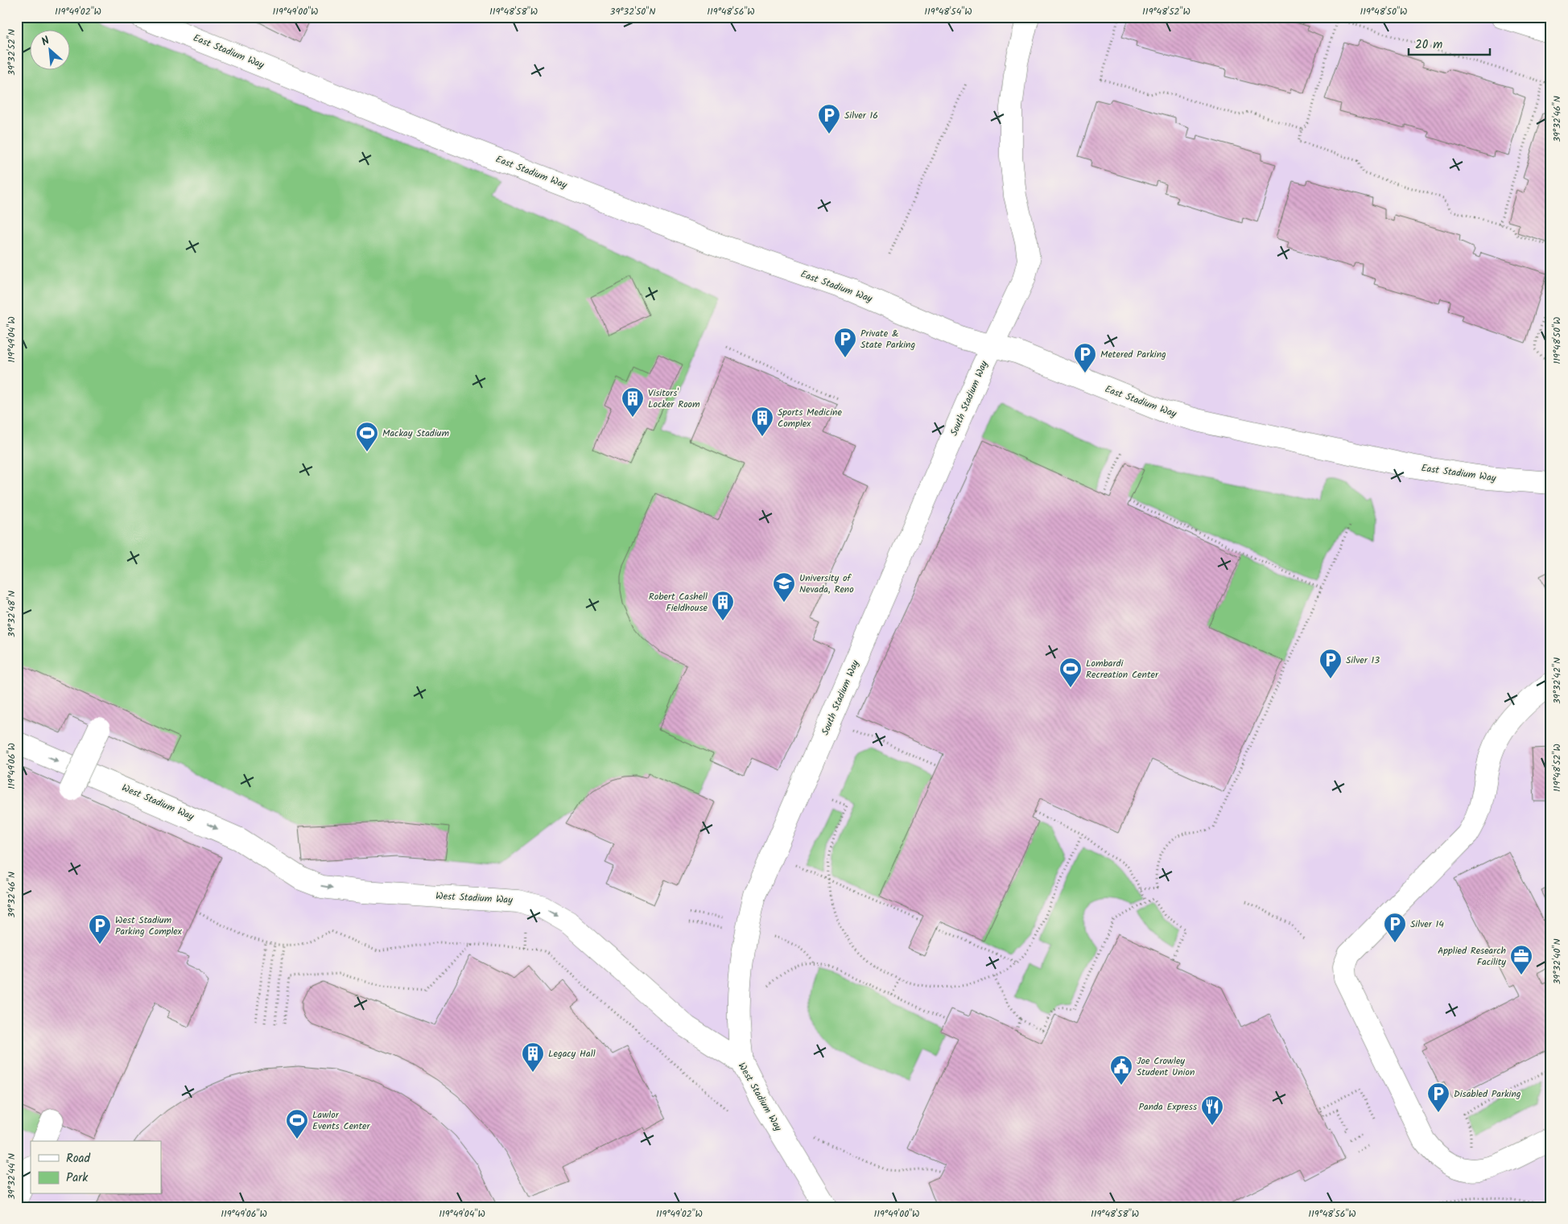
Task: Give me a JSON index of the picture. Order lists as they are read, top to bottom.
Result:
{
  "streets": {
    "street": ["East Stadium Way", "South Stadium Way", "West Stadium Way"]
  },
  "crossings": [
    ["East Stadium Way", "South Stadium Way"],
    ["South Stadium Way", "West Stadium Way"]
  ],
  "one_way": ["West Stadium Way"],
  "places": {
    "parking": [
      "Silver 16",
      "Private & State Parking",
      "Metered Parking",
      "Silver 13",
      "Silver 14",
      "West Stadium Parking Complex",
      "Disabled Parking"
    ],
    "building": [
      "Visitors' Locker Room",
      "Sports Medicine Complex",
      "Robert Cashell Fieldhouse",
      "Legacy Hall"
    ],
    "sports": ["Mackay Stadium", "Lombardi Recreation Center", "Lawlor Events Center"],
    "school or university": ["University of Nevada, Reno"],
    "office": ["Applied Research Facility"],
    "public building": ["Joe Crowley Student Union"],
    "restaurant": ["Panda Express"]
  },
  "legend": ["Road", "Park"],
  "scale_bar": "20 m",
  "north": "top left",
  "coordinates": [
    "119°49'02\"W",
    "119°49'00\"W",
    "119°48'58\"W",
    "39°32'50\"N",
    "119°48'56\"W",
    "119°48'54\"W",
    "119°48'52\"W",
    "119°48'50\"W",
    "39°32'52\"N",
    "39°32'46\"N",
    "119°49'04\"W",
    "39°32'48\"N",
    "39°32'42\"N",
    "119°49'06\"W",
    "39°32'40\"N",
    "39°32'44\"N"
  ]
}
